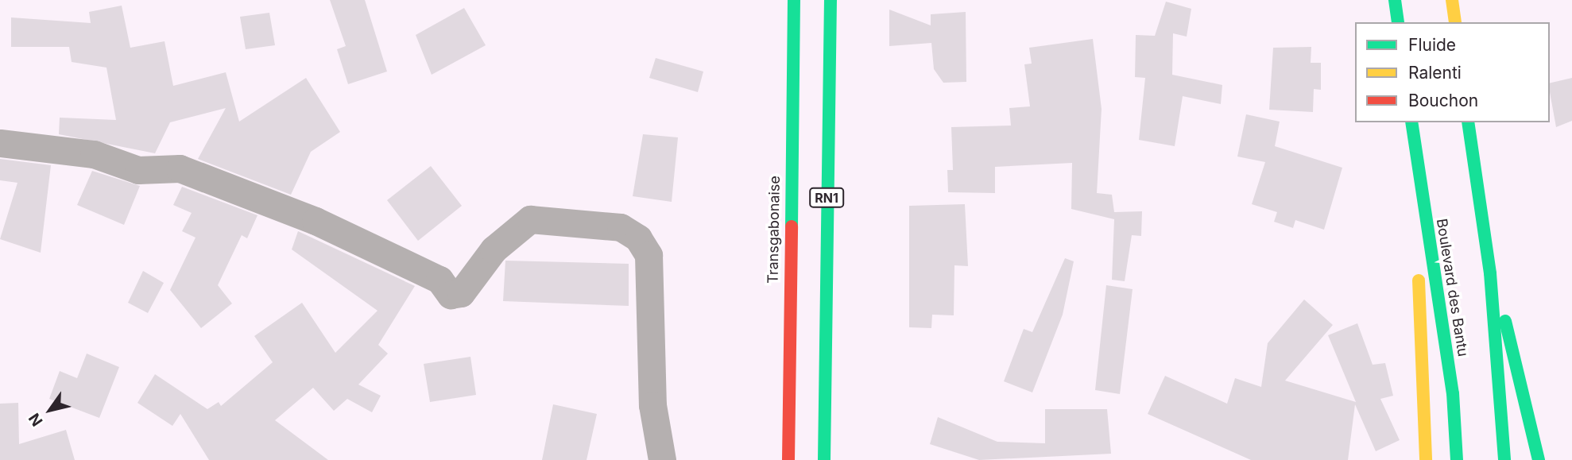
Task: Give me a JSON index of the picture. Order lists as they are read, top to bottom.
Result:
{
  "streets": {
    "highway": ["RN1", "Transgabonaise", "Boulevard des Bantu"]
  },
  "legend": ["Fluide", "Ralenti", "Bouchon"],
  "north": "bottom left"
}
